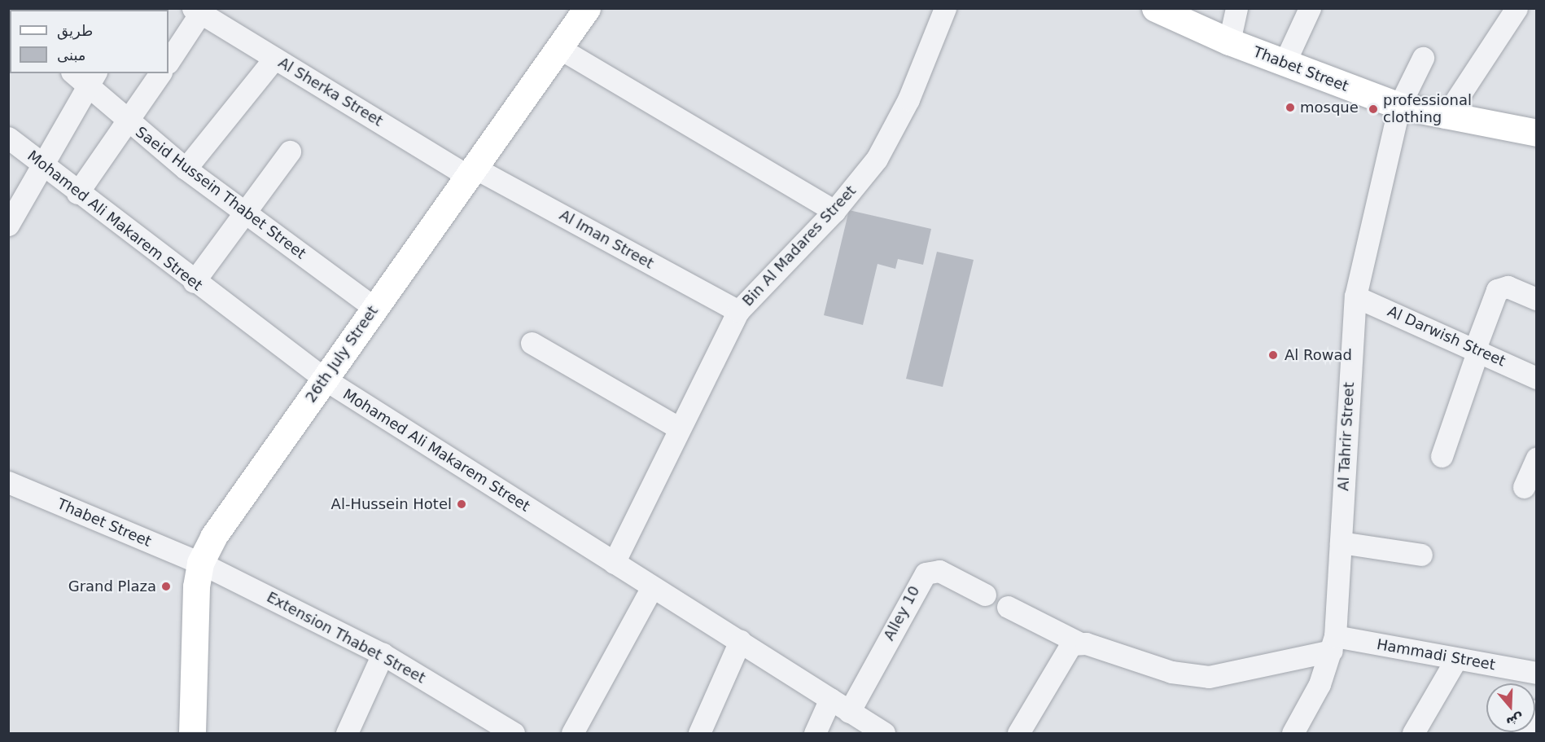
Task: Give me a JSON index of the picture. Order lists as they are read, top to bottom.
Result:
{
  "streets": {
    "street": [
      "Thabet Street",
      "Al Sherka Street",
      "Saeid Hussein Thabet Street",
      "Mohamed Ali Makarem Street",
      "Al Iman Street",
      "Bin Al Madares Street",
      "Al Darwish Street",
      "26th July Street",
      "Al Tahrir Street",
      "Alley 10",
      "Extension Thabet Street",
      "Hammadi Street"
    ]
  },
  "crossings": [
    ["Thabet Street", "26th July Street"],
    ["Thabet Street", "Al Tahrir Street"],
    ["Thabet Street", "Extension Thabet Street"],
    ["Al Sherka Street", "Al Iman Street"],
    ["Al Sherka Street", "26th July Street"],
    ["Saeid Hussein Thabet Street", "26th July Street"],
    ["Mohamed Ali Makarem Street", "Bin Al Madares Street"],
    ["Mohamed Ali Makarem Street", "26th July Street"],
    ["Mohamed Ali Makarem Street", "Alley 10"],
    ["Al Iman Street", "Bin Al Madares Street"],
    ["Al Iman Street", "26th July Street"],
    ["Al Darwish Street", "Al Tahrir Street"],
    ["26th July Street", "Extension Thabet Street"],
    ["Al Tahrir Street", "Hammadi Street"]
  ],
  "places": [
    "mosque",
    "professional clothing",
    "Al Rowad",
    "Al-Hussein Hotel",
    "Grand Plaza"
  ],
  "legend": ["طريق", "مبنى"],
  "north": "bottom"
}
